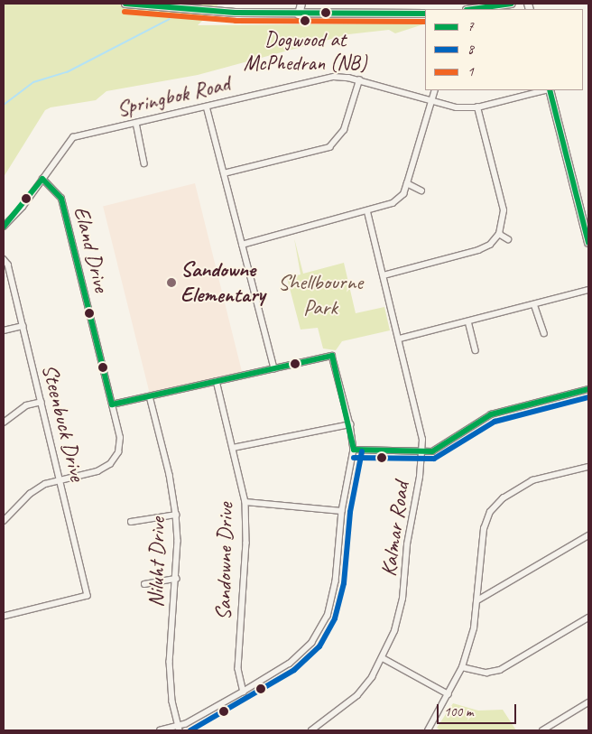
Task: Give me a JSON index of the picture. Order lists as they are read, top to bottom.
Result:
{
  "streets": {
    "street": [
      "Springbok Road",
      "Eland Drive",
      "Steenbuck Drive",
      "Kalmar Road",
      "Sandowne Drive",
      "Niluht Drive"
    ]
  },
  "crossings": [
    ["Springbok Road", "Eland Drive"],
    ["Eland Drive", "Steenbuck Drive"]
  ],
  "parks": ["Shellbourne Park"],
  "places": ["Dogwood at McPhedran (NB)", "Sandowne Elementary"],
  "lines": ["transit line 7", "transit line 1", "transit line 8"],
  "legend": ["7", "8", "1"],
  "scale_bar": "100 m"
}
